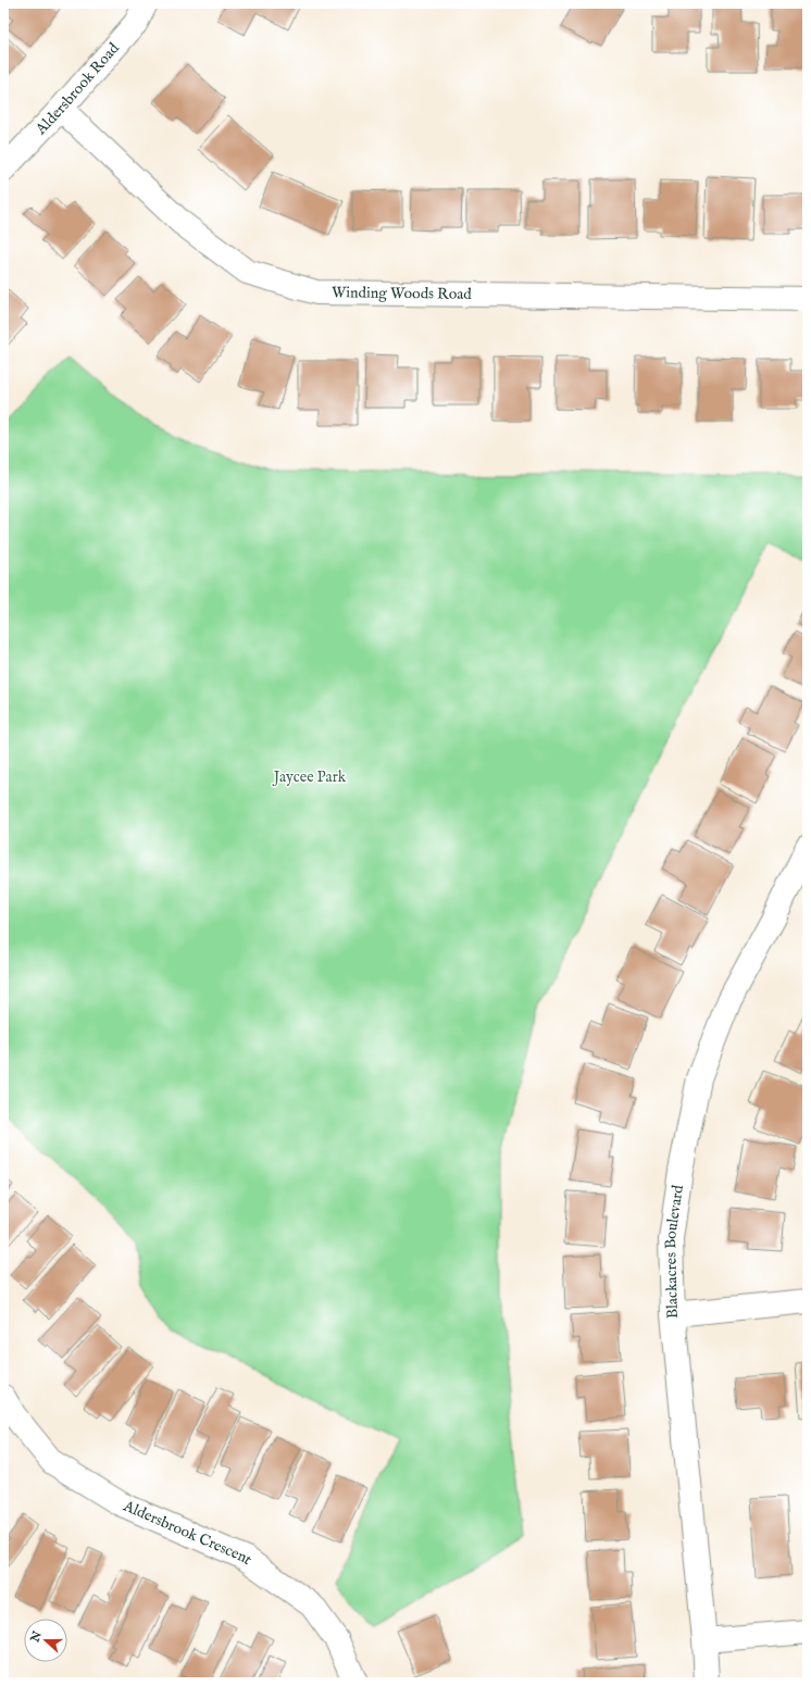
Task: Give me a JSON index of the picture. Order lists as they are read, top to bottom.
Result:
{
  "streets": {
    "street": [
      "Aldersbrook Road",
      "Winding Woods Road",
      "Blackacres Boulevard",
      "Aldersbrook Crescent"
    ]
  },
  "crossings": [
    ["Aldersbrook Road", "Winding Woods Road"]
  ],
  "parks": ["Jaycee Park"],
  "north": "left"
}
